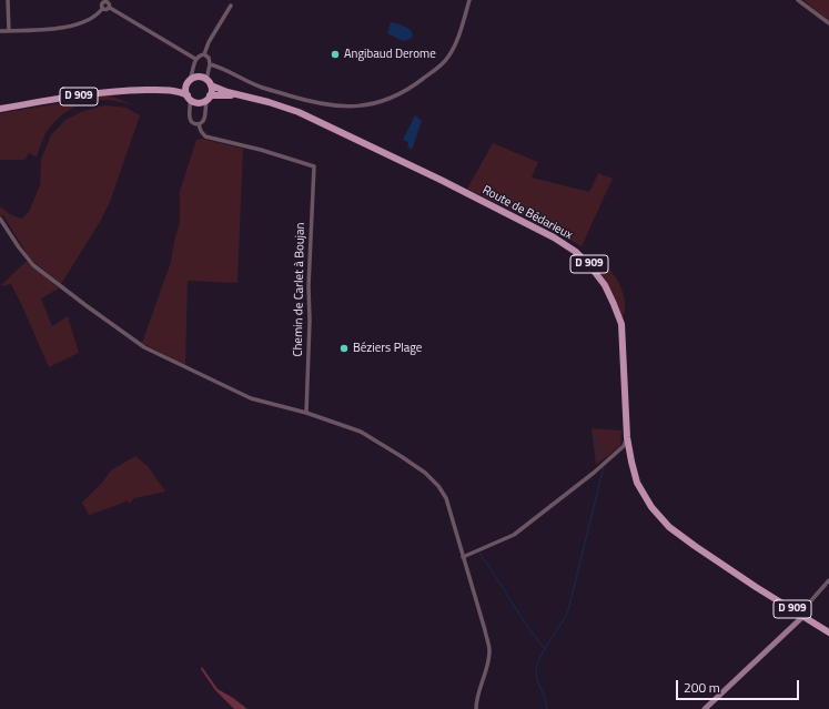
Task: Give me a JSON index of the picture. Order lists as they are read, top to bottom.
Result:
{
  "streets": {
    "main road": ["D 909", "Route de Bédarieux"],
    "street": ["Chemin de Carlet à Boujan"]
  },
  "crossings": [
    ["D 909", "Route de Bédarieux"]
  ],
  "places": ["Angibaud Derome", "Béziers Plage"],
  "scale_bar": "200 m"
}
